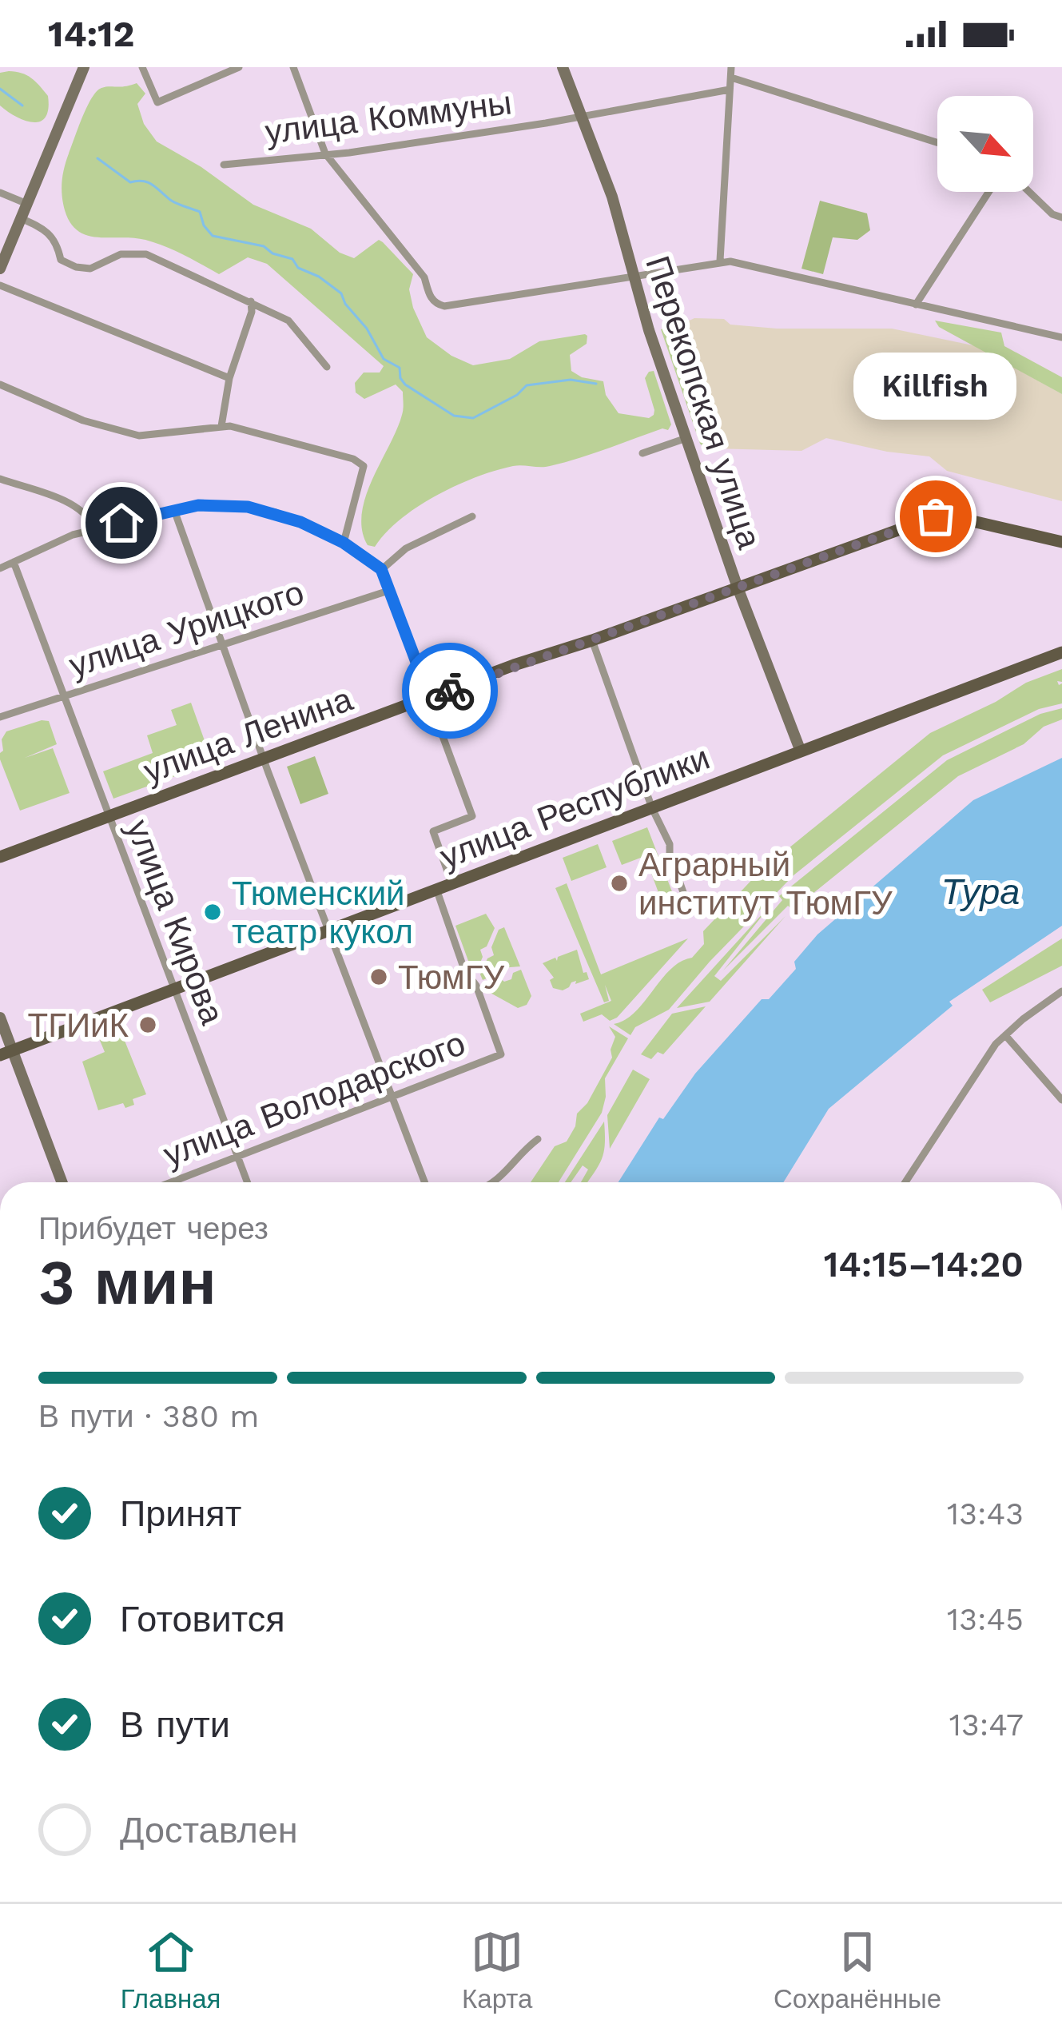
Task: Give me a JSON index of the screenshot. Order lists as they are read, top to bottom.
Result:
{
  "streets": {
    "main road": ["улица Ленина", "улица Республики"],
    "street": [
      "улица Коммуны",
      "Перекопская улица",
      "улица Урицкого",
      "улица Кирова",
      "улица Володарского"
    ]
  },
  "crossings": [
    ["улица Коммуны", "Перекопская улица"],
    ["Перекопская улица", "улица Ленина"],
    ["Перекопская улица", "улица Республики"],
    ["улица Урицкого", "улица Кирова"],
    ["улица Ленина", "улица Кирова"],
    ["улица Республики", "улица Кирова"],
    ["улица Республики", "улица Володарского"],
    ["улица Кирова", "улица Володарского"]
  ],
  "water": ["Тура"],
  "places": [
    "Killfish",
    "Аграрный институт ТюмГУ",
    "Тюменский театр кукол",
    "ТюмГУ",
    "ТГИиК"
  ],
  "north": "bottom right",
  "page": {
    "status": "14:12",
    "bubble": "Killfish",
    "heading": ["3 мин", "Прибудет через", "14:15–14:20"],
    "bar": "В пути · 380 m",
    "list": [
      ["Принят", "13:43"],
      ["Готовится", "13:45"],
      ["В пути", "13:47"],
      "Доставлен"
    ],
    "tabs": ["Главная", "Карта", "Сохранённые"]
  }
}
